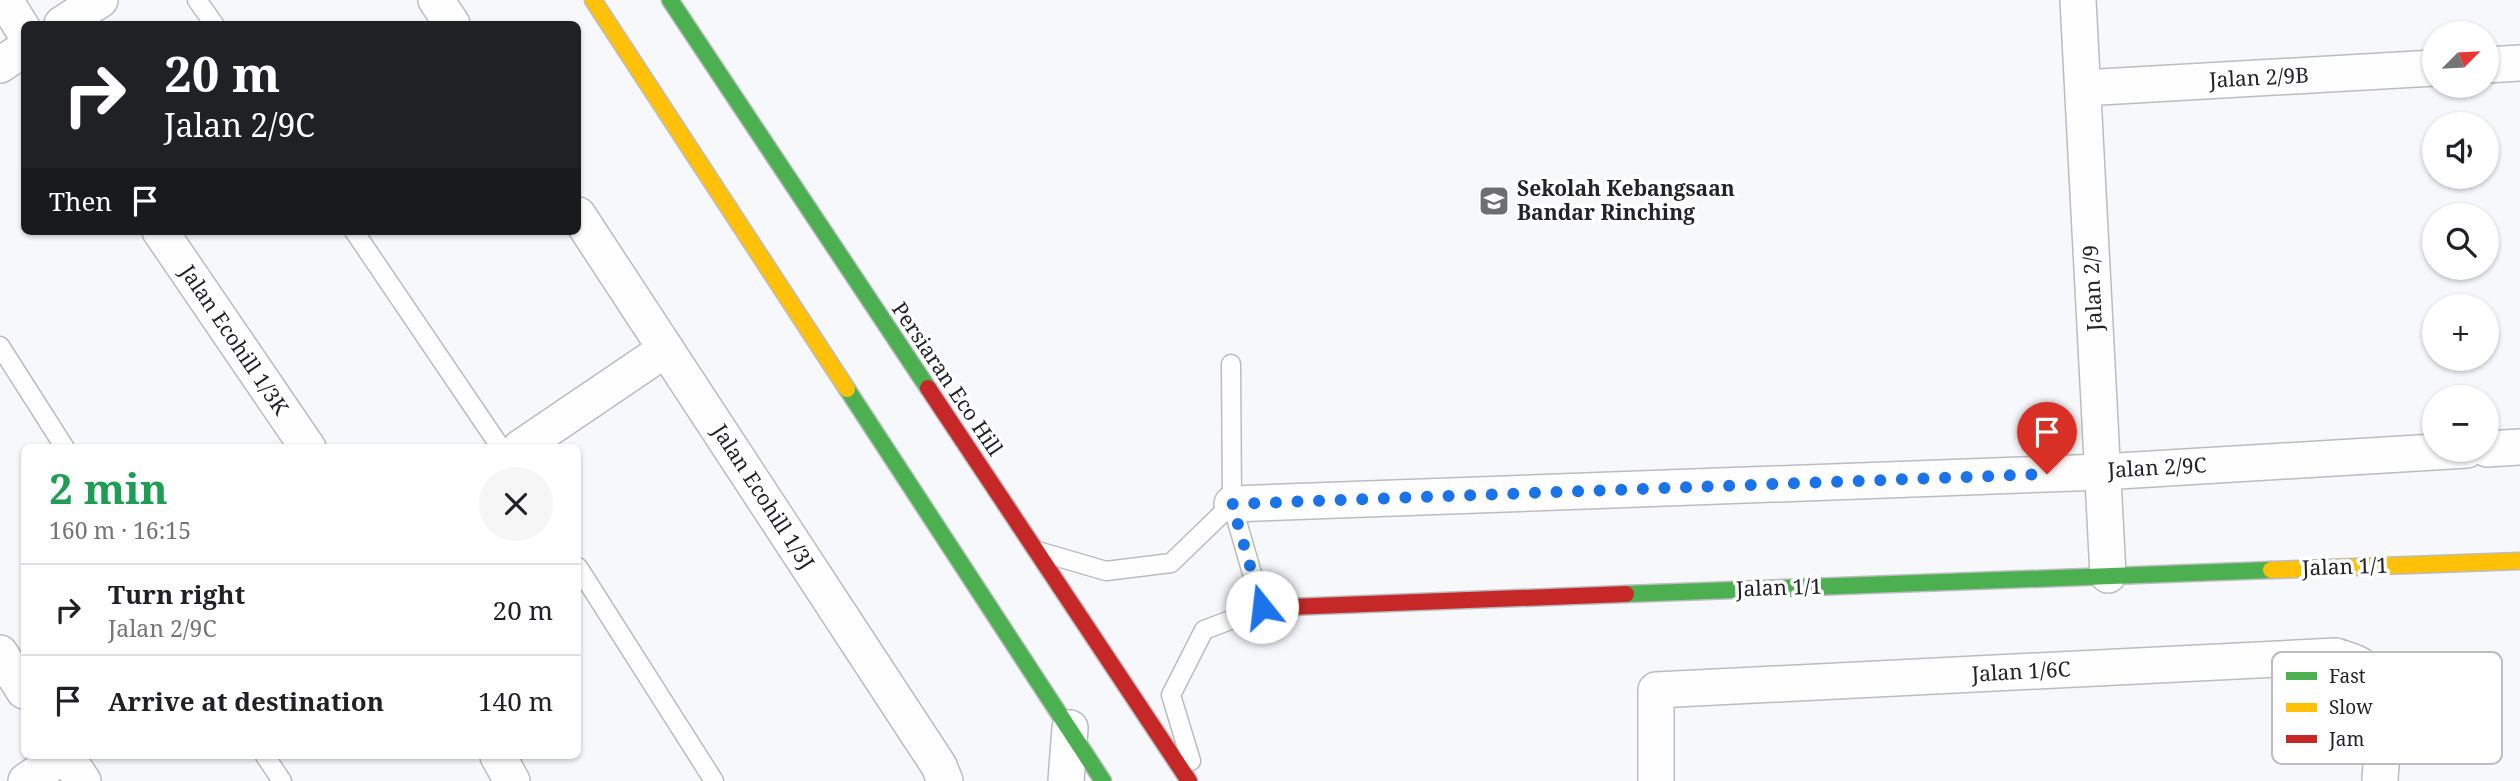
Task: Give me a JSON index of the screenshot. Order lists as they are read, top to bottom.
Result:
{
  "streets": {
    "street": [
      "Jalan 2/9B",
      "Jalan 2/9",
      "Jalan Ecohill 1/3K",
      "Persiaran Eco Hill",
      "Jalan 2/9C",
      "Jalan Ecohill 1/3J",
      "Jalan 1/1",
      "Jalan 1/6C"
    ]
  },
  "crossings": [
    ["Jalan 2/9B", "Jalan 2/9"],
    ["Jalan 2/9", "Jalan 2/9C"],
    ["Jalan 2/9", "Jalan 1/1"]
  ],
  "places": {
    "school or university": ["Sekolah Kebangsaan Bandar Rinching"]
  },
  "legend": ["Fast", "Slow", "Jam"],
  "north": "top right",
  "page": {
    "map_buttons": ["+", "−"],
    "turn": ["20 m", "Jalan 2/9C"],
    "then": "Then",
    "heading": ["2 min", "160 m · 16:15"],
    "list": [
      {
        "name": "Turn right",
        "note": "Jalan 2/9C",
        "value": "20 m"
      },
      {
        "name": "Arrive at destination",
        "value": "140 m"
      }
    ]
  }
}
